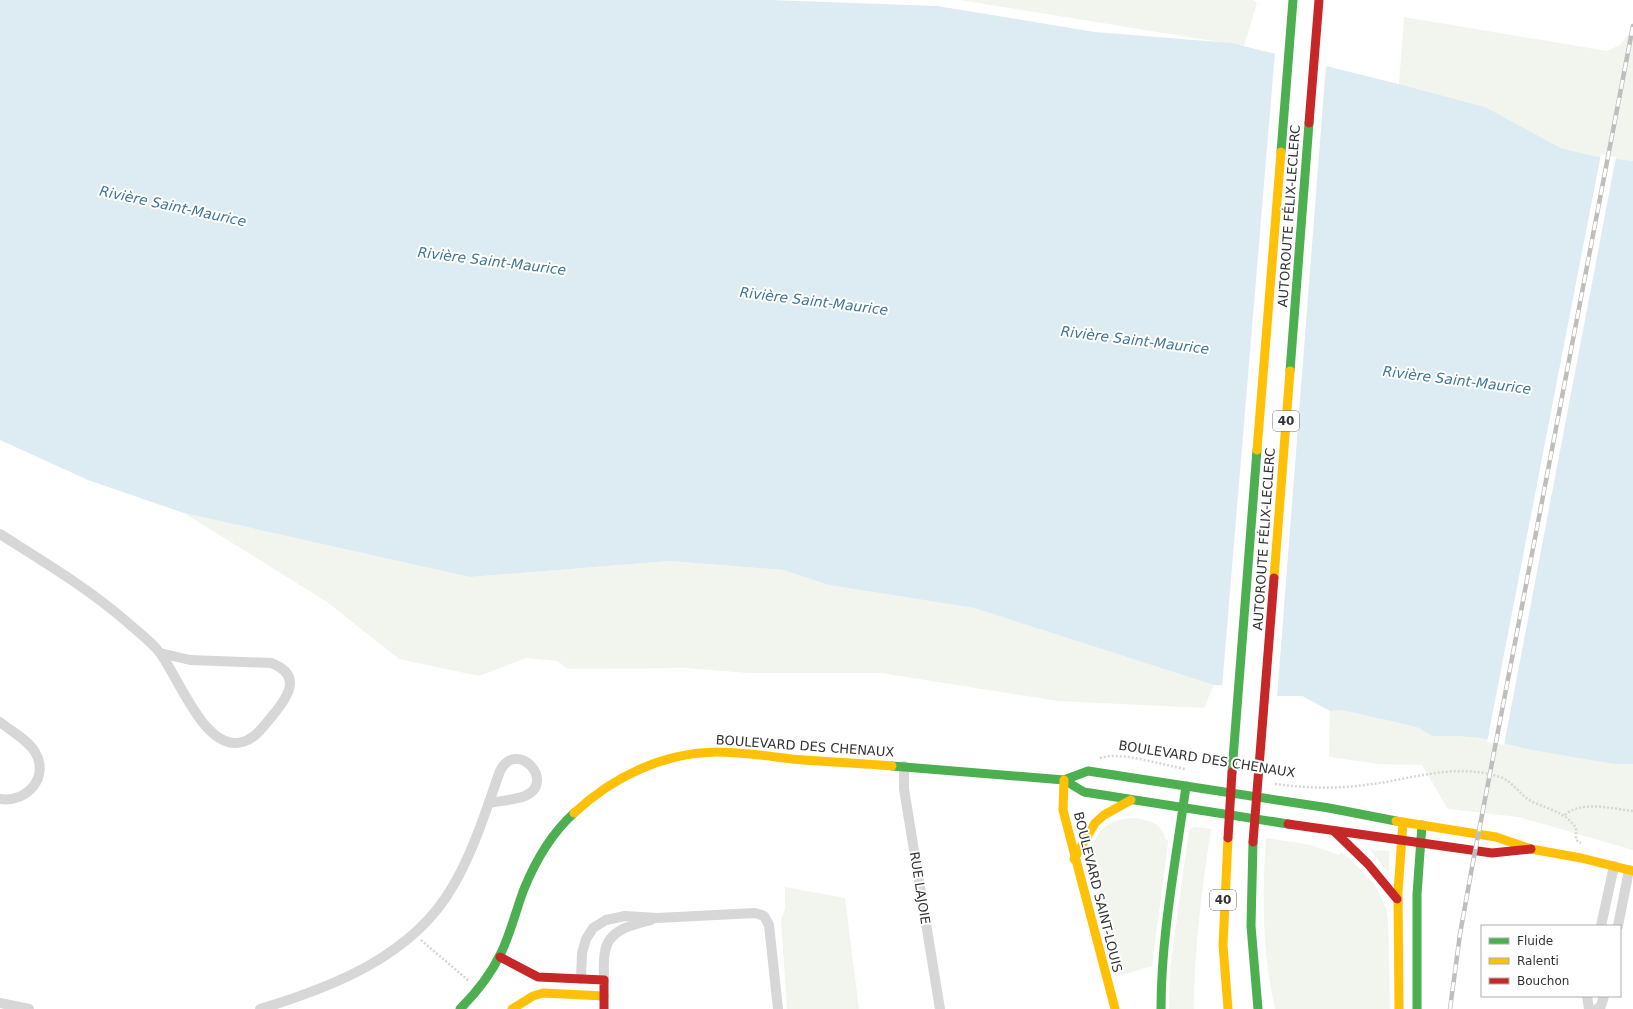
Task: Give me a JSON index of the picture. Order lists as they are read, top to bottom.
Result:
{
  "streets": {
    "main road": [
      "AUTOROUTE FÉLIX-LECLERC",
      "40",
      "BOULEVARD DES CHENAUX",
      "BOULEVARD SAINT-LOUIS"
    ],
    "street": ["RUE LAJOIE"]
  },
  "crossings": [
    ["BOULEVARD DES CHENAUX", "RUE LAJOIE"],
    ["BOULEVARD DES CHENAUX", "BOULEVARD SAINT-LOUIS"]
  ],
  "water": ["Rivière Saint-Maurice"],
  "legend": ["Fluide", "Ralenti", "Bouchon"]
}
